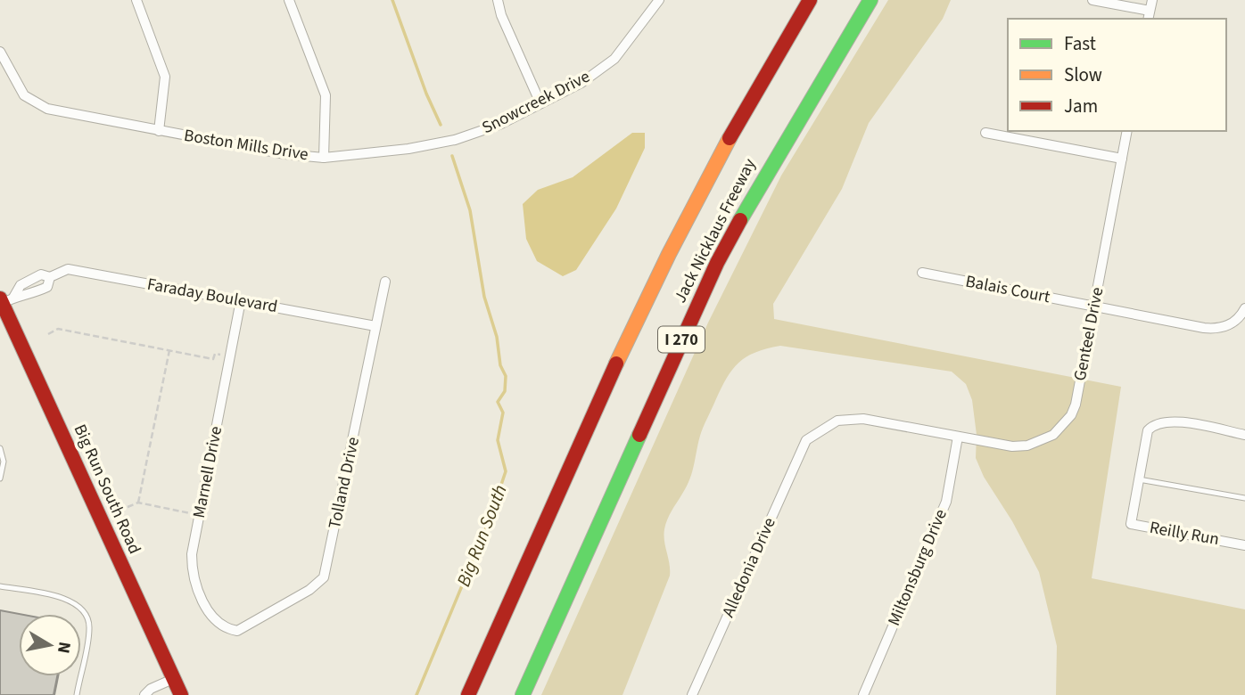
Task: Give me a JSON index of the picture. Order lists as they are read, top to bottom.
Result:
{
  "streets": {
    "main road": ["Jack Nicklaus Freeway", "I 270", "Big Run South Road"],
    "street": [
      "Snowcreek Drive",
      "Boston Mills Drive",
      "Balais Court",
      "Faraday Boulevard",
      "Genteel Drive",
      "Marnell Drive",
      "Tolland Drive",
      "Reilly Run",
      "Alledonia Drive",
      "Miltonsburg Drive"
    ]
  },
  "crossings": [
    ["Snowcreek Drive", "Boston Mills Drive"],
    ["Balais Court", "Genteel Drive"],
    ["Faraday Boulevard", "Marnell Drive"],
    ["Faraday Boulevard", "Tolland Drive"],
    ["Faraday Boulevard", "Big Run South Road"],
    ["Genteel Drive", "Alledonia Drive"],
    ["Genteel Drive", "Miltonsburg Drive"],
    ["Marnell Drive", "Tolland Drive"]
  ],
  "water": ["Big Run South"],
  "legend": ["Fast", "Slow", "Jam"],
  "north": "right"
}
